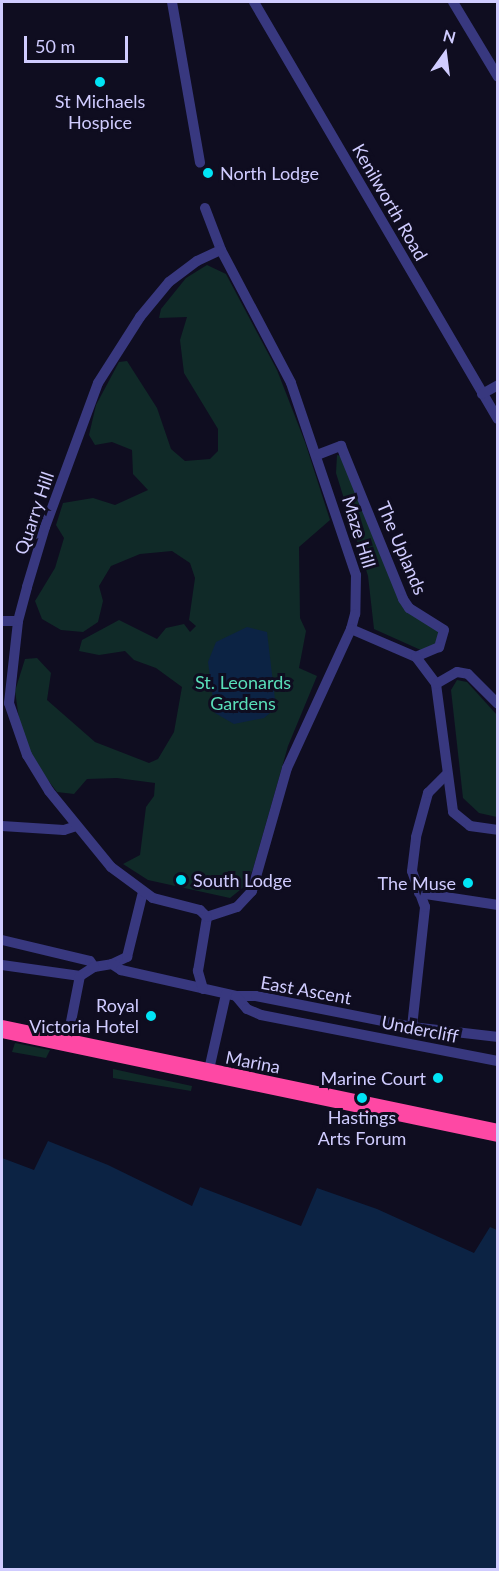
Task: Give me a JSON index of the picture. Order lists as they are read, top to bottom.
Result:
{
  "streets": {
    "highway": ["Marina"],
    "street": [
      "Kenilworth Road",
      "Quarry Hill",
      "Maze Hill",
      "The Uplands",
      "East Ascent",
      "Undercliff"
    ]
  },
  "crossings": [
    ["Quarry Hill", "Maze Hill"],
    ["Maze Hill", "The Uplands"],
    ["East Ascent", "Undercliff"]
  ],
  "parks": ["St. Leonards Gardens"],
  "places": [
    "St Michaels Hospice",
    "North Lodge",
    "South Lodge",
    "The Muse",
    "Royal Victoria Hotel",
    "Marine Court",
    "Hastings Arts Forum"
  ],
  "scale_bar": "50 m",
  "north": "top"
}
